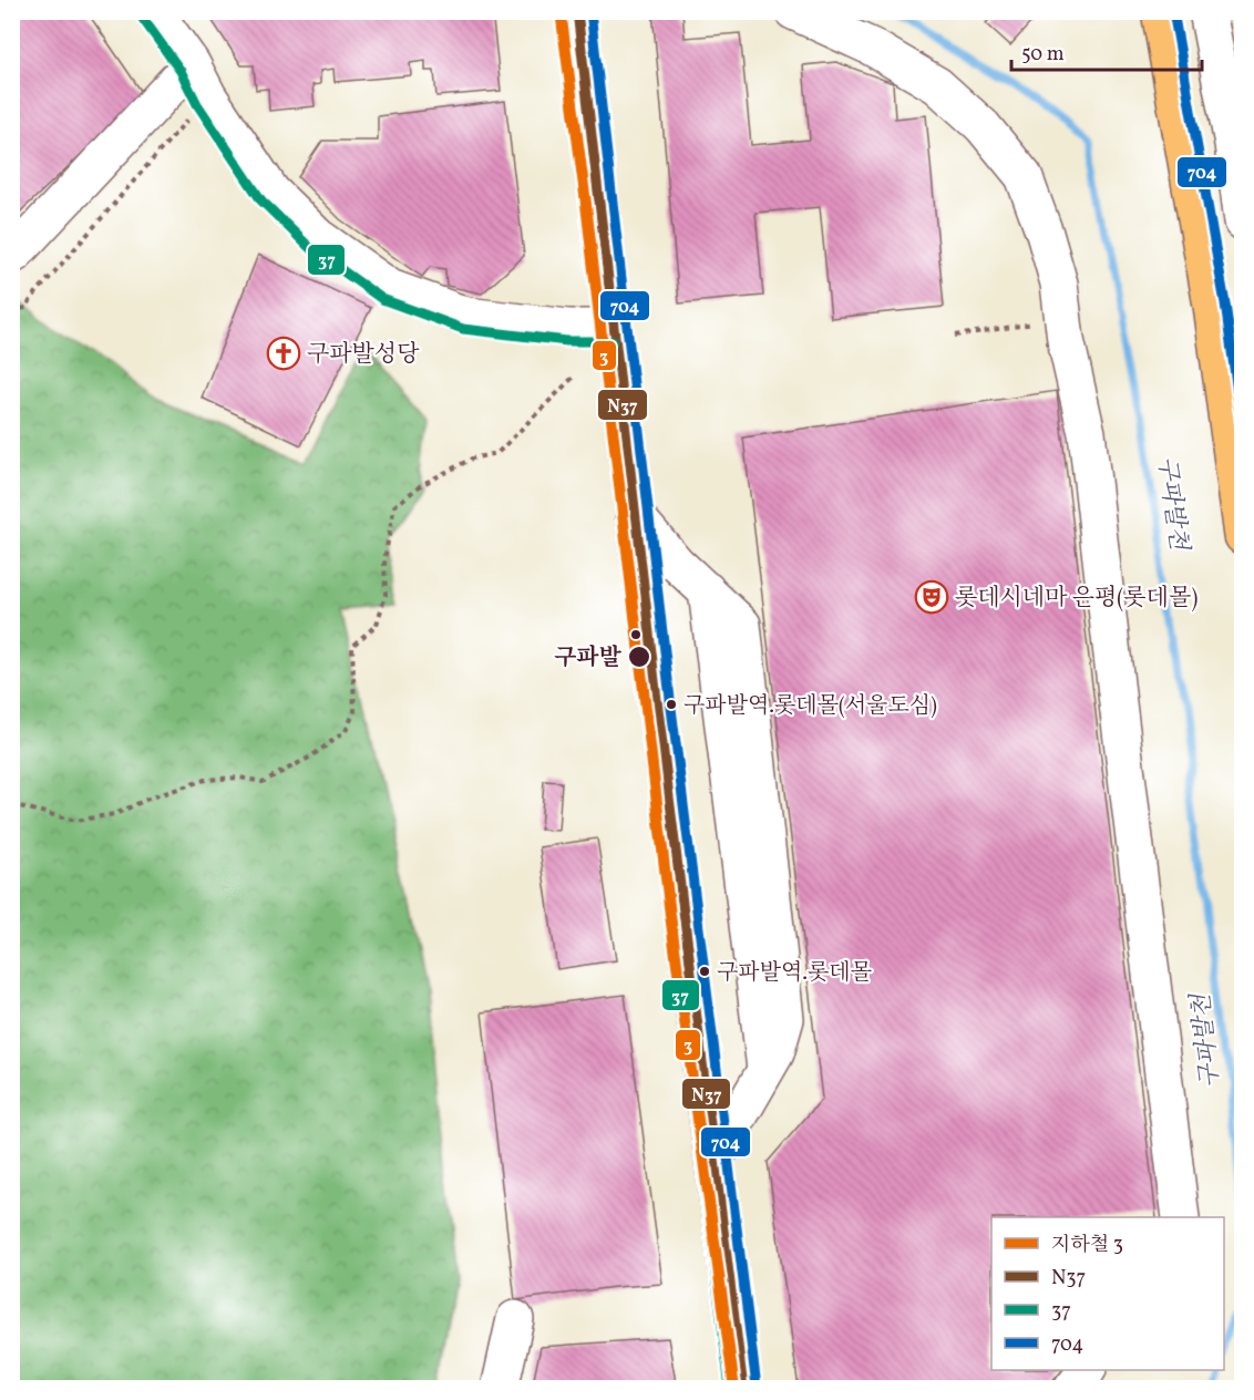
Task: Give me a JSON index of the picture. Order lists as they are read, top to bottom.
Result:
{
  "water": ["구파발천"],
  "places": {
    "church": ["구파발성당"],
    "theatre": ["롯데시네마 은평(롯데몰)"],
    "other": ["구파발", "구파발역.롯데몰(서울도심)", "구파발역.롯데몰"]
  },
  "lines": [
    "metro line 3",
    "transit line N37",
    "transit line 704",
    "transit line 37"
  ],
  "legend": [
    "지하철 3",
    "N37",
    "37",
    "704"
  ],
  "scale_bar": "50 m"
}
